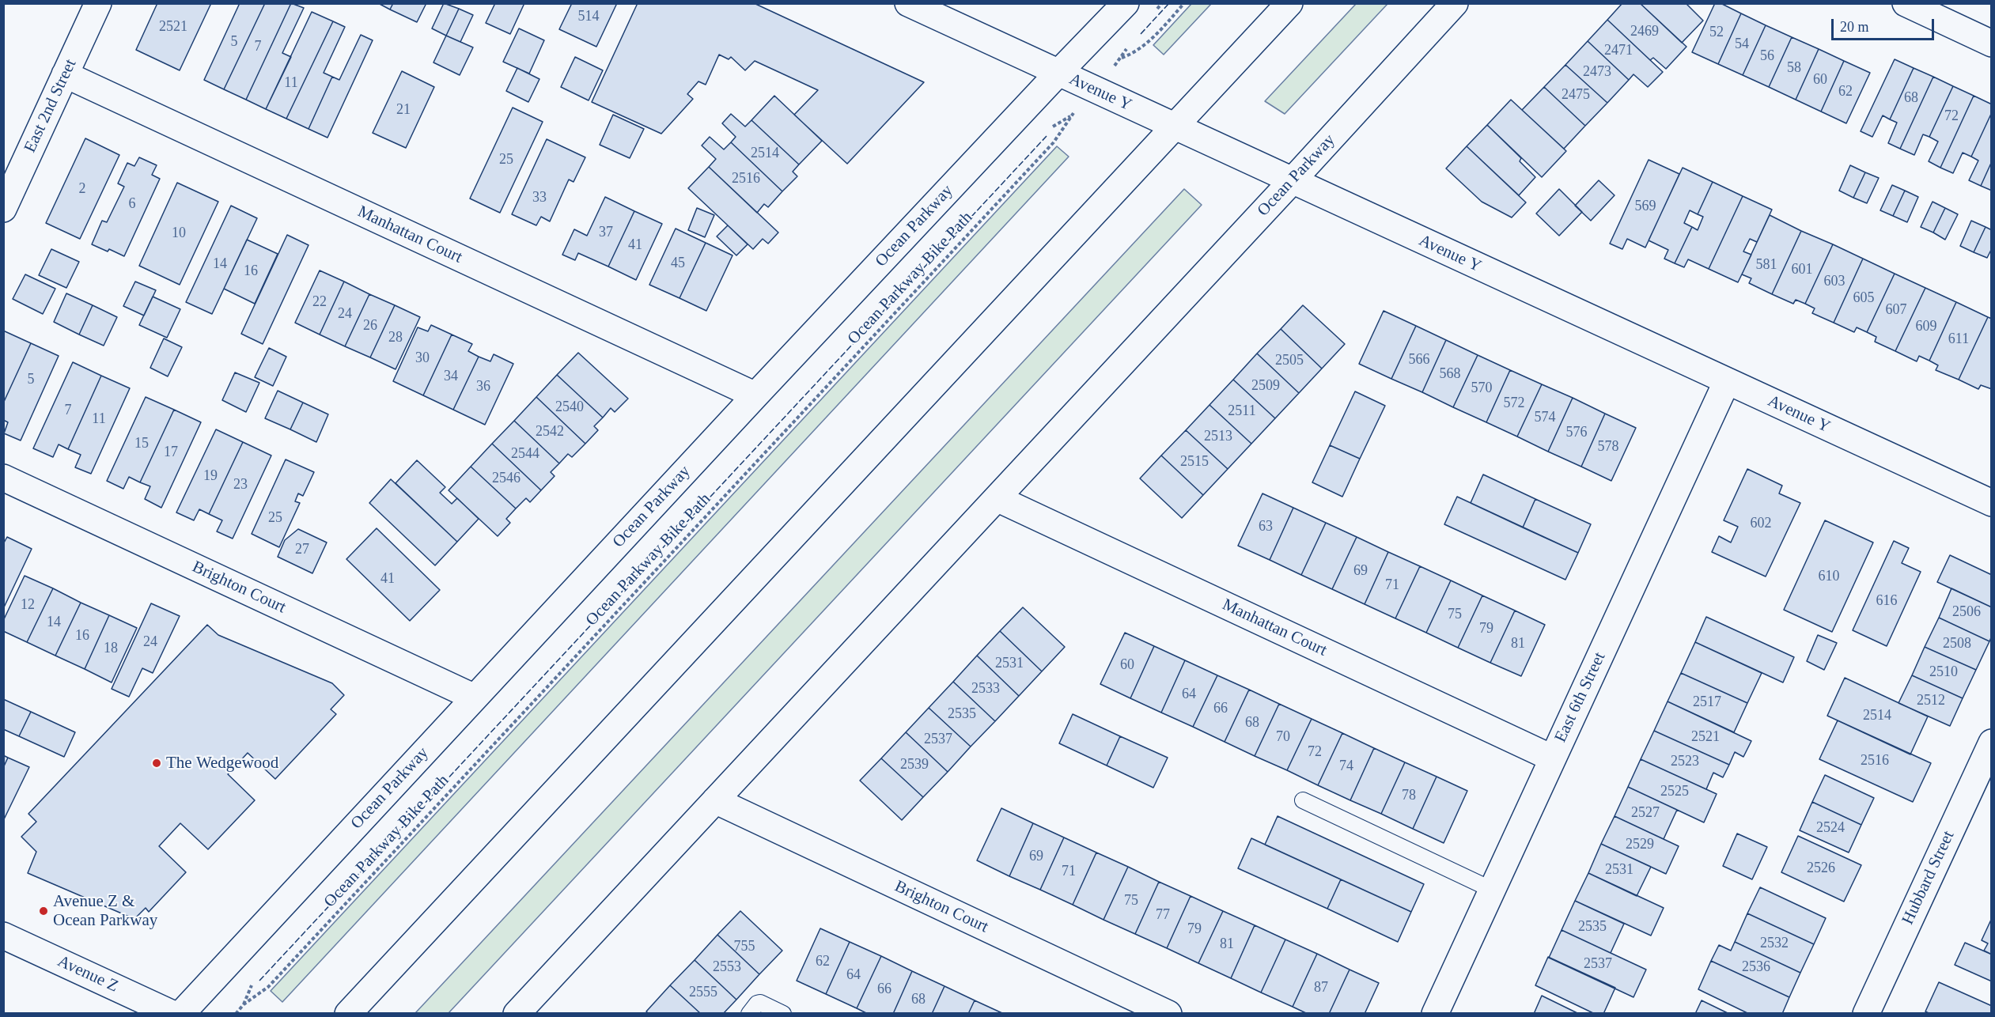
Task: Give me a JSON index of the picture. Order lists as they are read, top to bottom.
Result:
{
  "streets": {
    "street": [
      "Avenue Y",
      "East 2nd Street",
      "Ocean Parkway",
      "Manhattan Court",
      "Brighton Court",
      "East 6th Street",
      "Hubbard Street",
      "Avenue Z"
    ],
    "path": ["Ocean Parkway Bike Path"]
  },
  "crossings": [
    ["Avenue Y", "Ocean Parkway"],
    ["Avenue Y", "East 6th Street"],
    ["East 2nd Street", "Manhattan Court"],
    ["Ocean Parkway", "Manhattan Court"],
    ["Ocean Parkway", "Brighton Court"],
    ["Manhattan Court", "East 6th Street"]
  ],
  "places": ["The Wedgewood", "Avenue Z & Ocean Parkway"],
  "house_numbers": [
    "514",
    "2521",
    "2469",
    "52",
    "5",
    "54",
    "7",
    "2471",
    "56",
    "58",
    "2473",
    "60",
    "11",
    "62",
    "2475",
    "68",
    "21",
    "72",
    "2514",
    "25",
    "2516",
    "2",
    "33",
    "6",
    "569",
    "37",
    "10",
    "41",
    "45",
    "14",
    "581",
    "601",
    "16",
    "603",
    "605",
    "22",
    "607",
    "24",
    "26",
    "609",
    "28",
    "611",
    "30",
    "566",
    "2505",
    "568",
    "34",
    "5",
    "2509",
    "36",
    "570",
    "572",
    "2540",
    "7",
    "2511",
    "574",
    "11",
    "2542",
    "576",
    "2513",
    "15",
    "578",
    "17",
    "2544",
    "2515",
    "19",
    "2546",
    "23",
    "25",
    "602",
    "63",
    "27",
    "69",
    "610",
    "41",
    "71",
    "616",
    "12",
    "2506",
    "75",
    "14",
    "79",
    "16",
    "24",
    "81",
    "2508",
    "18",
    "2531",
    "60",
    "2510",
    "2533",
    "64",
    "2512",
    "2517",
    "66",
    "2535",
    "2514",
    "68",
    "70",
    "2521",
    "2537",
    "72",
    "2516",
    "2523",
    "2539",
    "74",
    "2525",
    "78",
    "2527",
    "2524",
    "2529",
    "69",
    "2526",
    "2531",
    "71",
    "75",
    "77",
    "2535",
    "79",
    "2532",
    "81",
    "755",
    "62",
    "2537",
    "2553",
    "2536",
    "64",
    "87",
    "66",
    "2555",
    "68"
  ],
  "scale_bar": "20 m"
}
